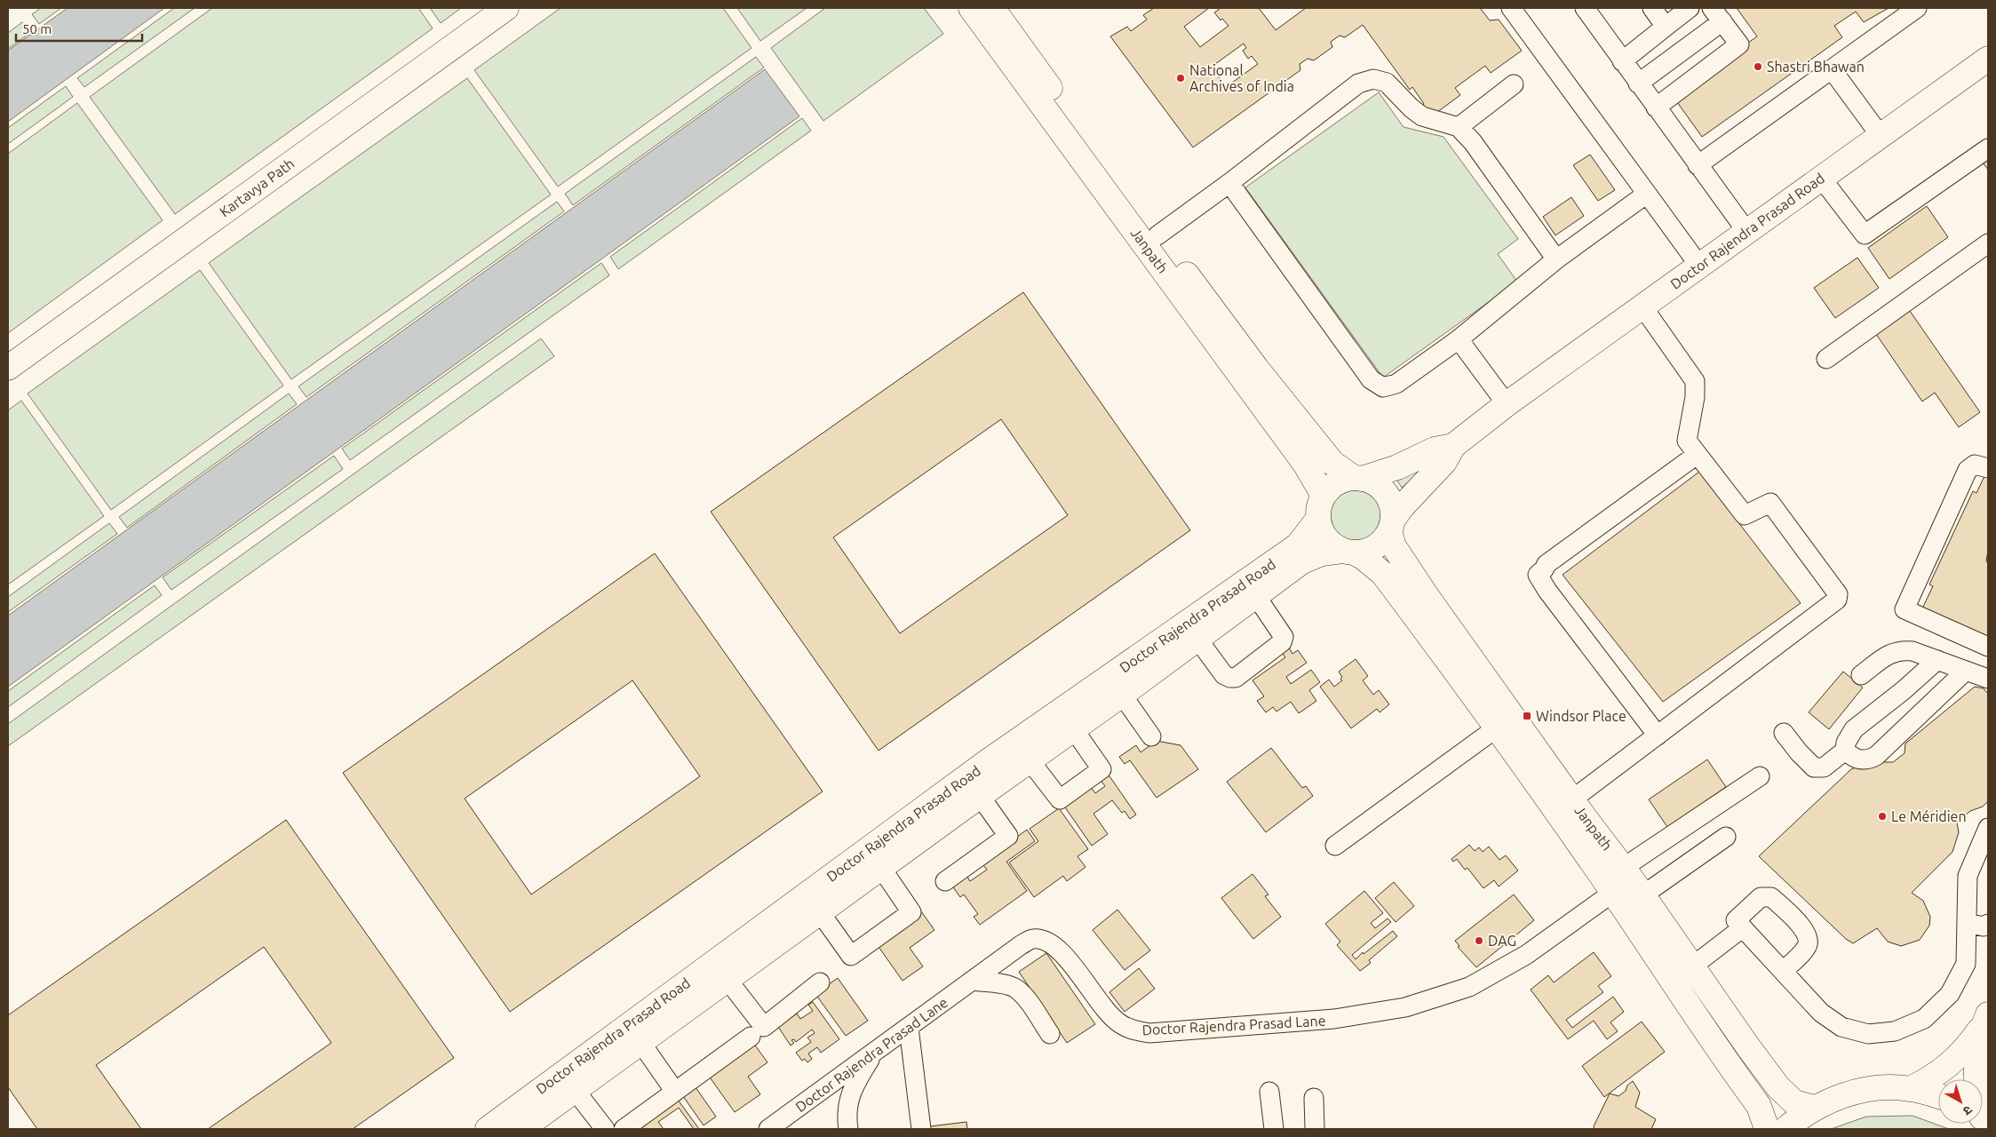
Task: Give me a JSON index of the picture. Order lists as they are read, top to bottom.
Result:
{
  "streets": {
    "main road": ["Kartavya Path", "Doctor Rajendra Prasad Road", "Janpath"],
    "street": ["Doctor Rajendra Prasad Lane"]
  },
  "crossings": [
    ["Doctor Rajendra Prasad Road", "Janpath"],
    ["Janpath", "Doctor Rajendra Prasad Lane"]
  ],
  "places": {
    "other": [
      "Shastri Bhawan",
      "National Archives of India",
      "Le Méridien",
      "DAG"
    ],
    "transit": ["Windsor Place"]
  },
  "scale_bar": "50 m",
  "north": "bottom right"
}
